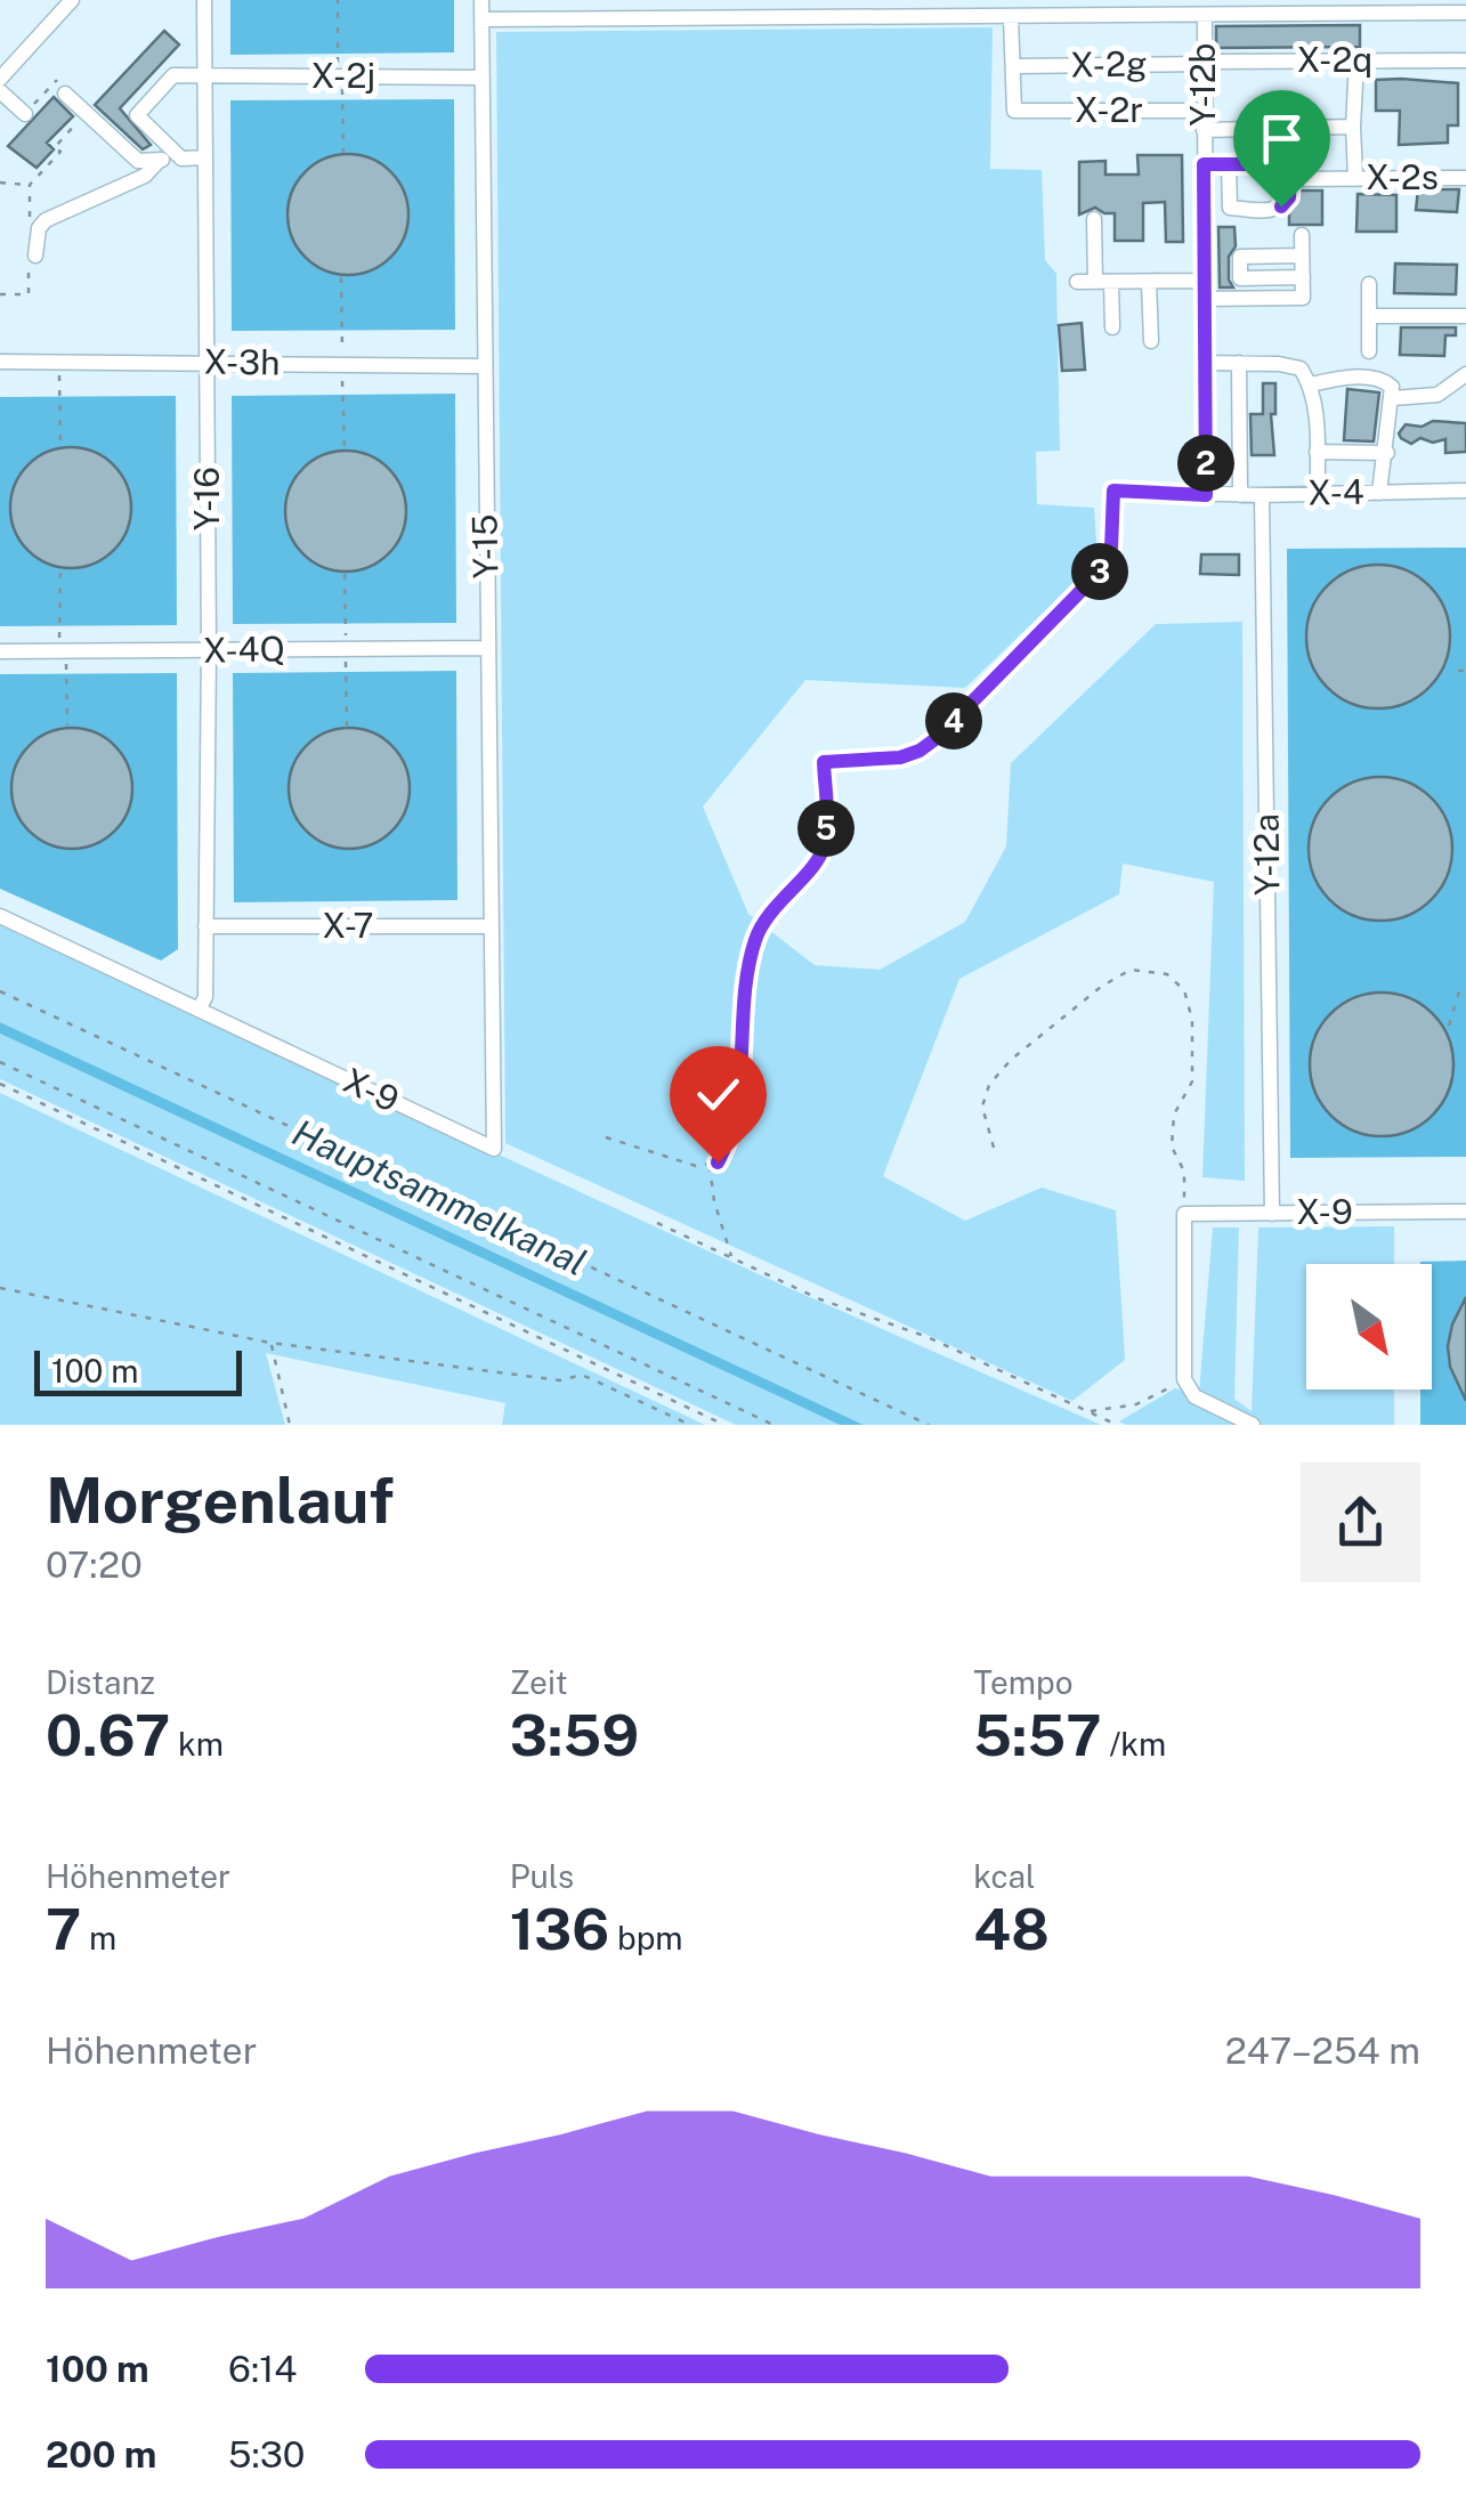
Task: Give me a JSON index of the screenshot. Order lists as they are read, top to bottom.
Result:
{
  "streets": {
    "street": [
      "X-2q",
      "X-2g",
      "X-2j",
      "Y-12b",
      "X-2r",
      "X-2s",
      "X-3h",
      "X-4",
      "Y-16",
      "Y-15",
      "X-4Q",
      "Y-12a",
      "X-7",
      "X-9"
    ]
  },
  "crossings": [
    ["X-2q", "X-2g"],
    ["X-2q", "Y-12b"],
    ["X-2g", "Y-12b"],
    ["X-2g", "X-2r"],
    ["X-2j", "Y-16"],
    ["X-2j", "Y-15"],
    ["Y-12b", "X-2r"],
    ["Y-12b", "X-2s"],
    ["Y-12b", "X-4"],
    ["X-3h", "Y-16"],
    ["X-3h", "Y-15"],
    ["X-4", "Y-12a"],
    ["Y-16", "X-4Q"],
    ["Y-16", "X-7"],
    ["Y-16", "X-9"],
    ["Y-15", "X-4Q"],
    ["Y-15", "X-7"],
    ["Y-15", "X-9"],
    ["Y-12a", "X-9"]
  ],
  "water": ["Hauptsammelkanal"],
  "scale_bar": "100 m",
  "north": "bottom right",
  "page": {
    "pins": [
      "2",
      "3",
      "4",
      "5"
    ],
    "scale": "100 m",
    "heading": ["Morgenlauf", "07:20"],
    "stats": [
      ["Distanz", "0.67 km"],
      ["Zeit", "3:59"],
      ["Tempo", "5:57 /km"],
      ["Höhenmeter", "7 m"],
      ["Puls", "136 bpm"],
      ["kcal", "48"]
    ],
    "chart": ["Höhenmeter", "247–254 m"],
    "list": [
      {
        "name": "100 m",
        "note": "6:14"
      },
      {
        "name": "200 m",
        "note": "5:30"
      }
    ]
  }
}
